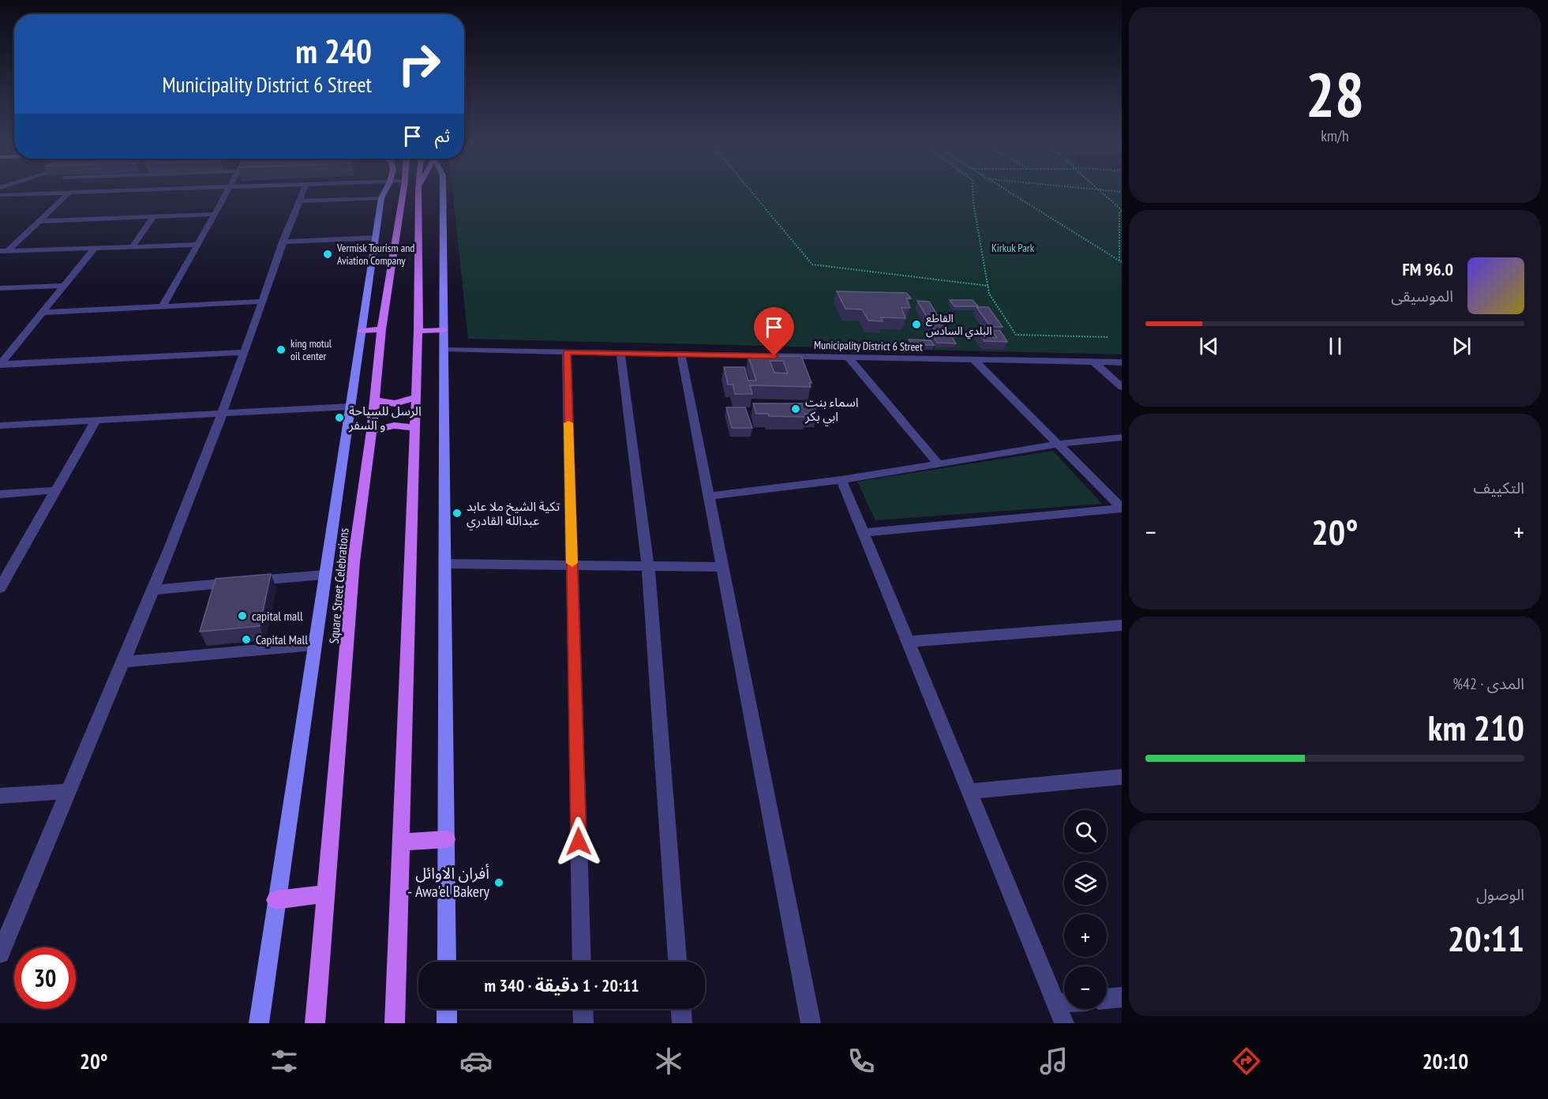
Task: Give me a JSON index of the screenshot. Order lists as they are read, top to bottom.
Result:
{
  "streets": {
    "main road": ["Square Street Celebrations"],
    "street": ["Municipality District 6 Street"]
  },
  "parks": ["Kirkuk Park"],
  "places": [
    "Vermisk Tourism and Aviation Company",
    "القاطع البلدي السادس",
    "king motul oil center",
    "اسماء بنت ابي بكر",
    "الرسل للسياحة و السفر",
    "تكية الشيخ ملا عابد عبدالله القادري",
    "capital mall",
    "Capital Mall",
    "أفران الاوائل - Awa'el Bakery"
  ],
  "page": {
    "tile": [
      ["28", "km/h"],
      "التكييف",
      ["المدى · 42%", "210 km"],
      ["الوصول", "20:11"]
    ],
    "turn": ["240 m", "Municipality District 6 Street"],
    "then": "ثم",
    "song": ["96.0 FM", "الموسيقى"],
    "heat": ["−", "20°", "+"],
    "map_buttons": ["+", "−"],
    "limit": "30",
    "trip": "20:11 · 1 دقيقة · 340 m",
    "tabs": ["20:10", "20°"]
  }
}
